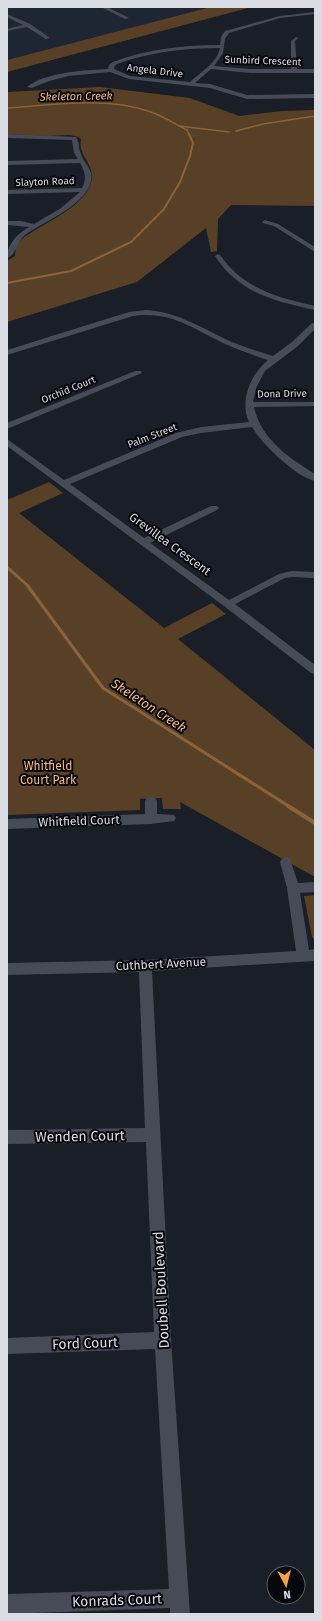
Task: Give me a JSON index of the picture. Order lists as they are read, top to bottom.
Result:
{
  "streets": {
    "street": [
      "Sunbird Crescent",
      "Angela Drive",
      "Slayton Road",
      "Orchid Court",
      "Dona Drive",
      "Palm Street",
      "Grevillea Crescent",
      "Whitfield Court",
      "Cuthbert Avenue",
      "Wenden Court",
      "Doubell Boulevard",
      "Ford Court",
      "Konrads Court"
    ]
  },
  "crossings": [
    ["Palm Street", "Grevillea Crescent"],
    ["Cuthbert Avenue", "Doubell Boulevard"],
    ["Wenden Court", "Doubell Boulevard"],
    ["Doubell Boulevard", "Ford Court"],
    ["Doubell Boulevard", "Konrads Court"]
  ],
  "water": ["Skeleton Creek"],
  "parks": ["Whitfield Court Park"],
  "north": "bottom"
}
